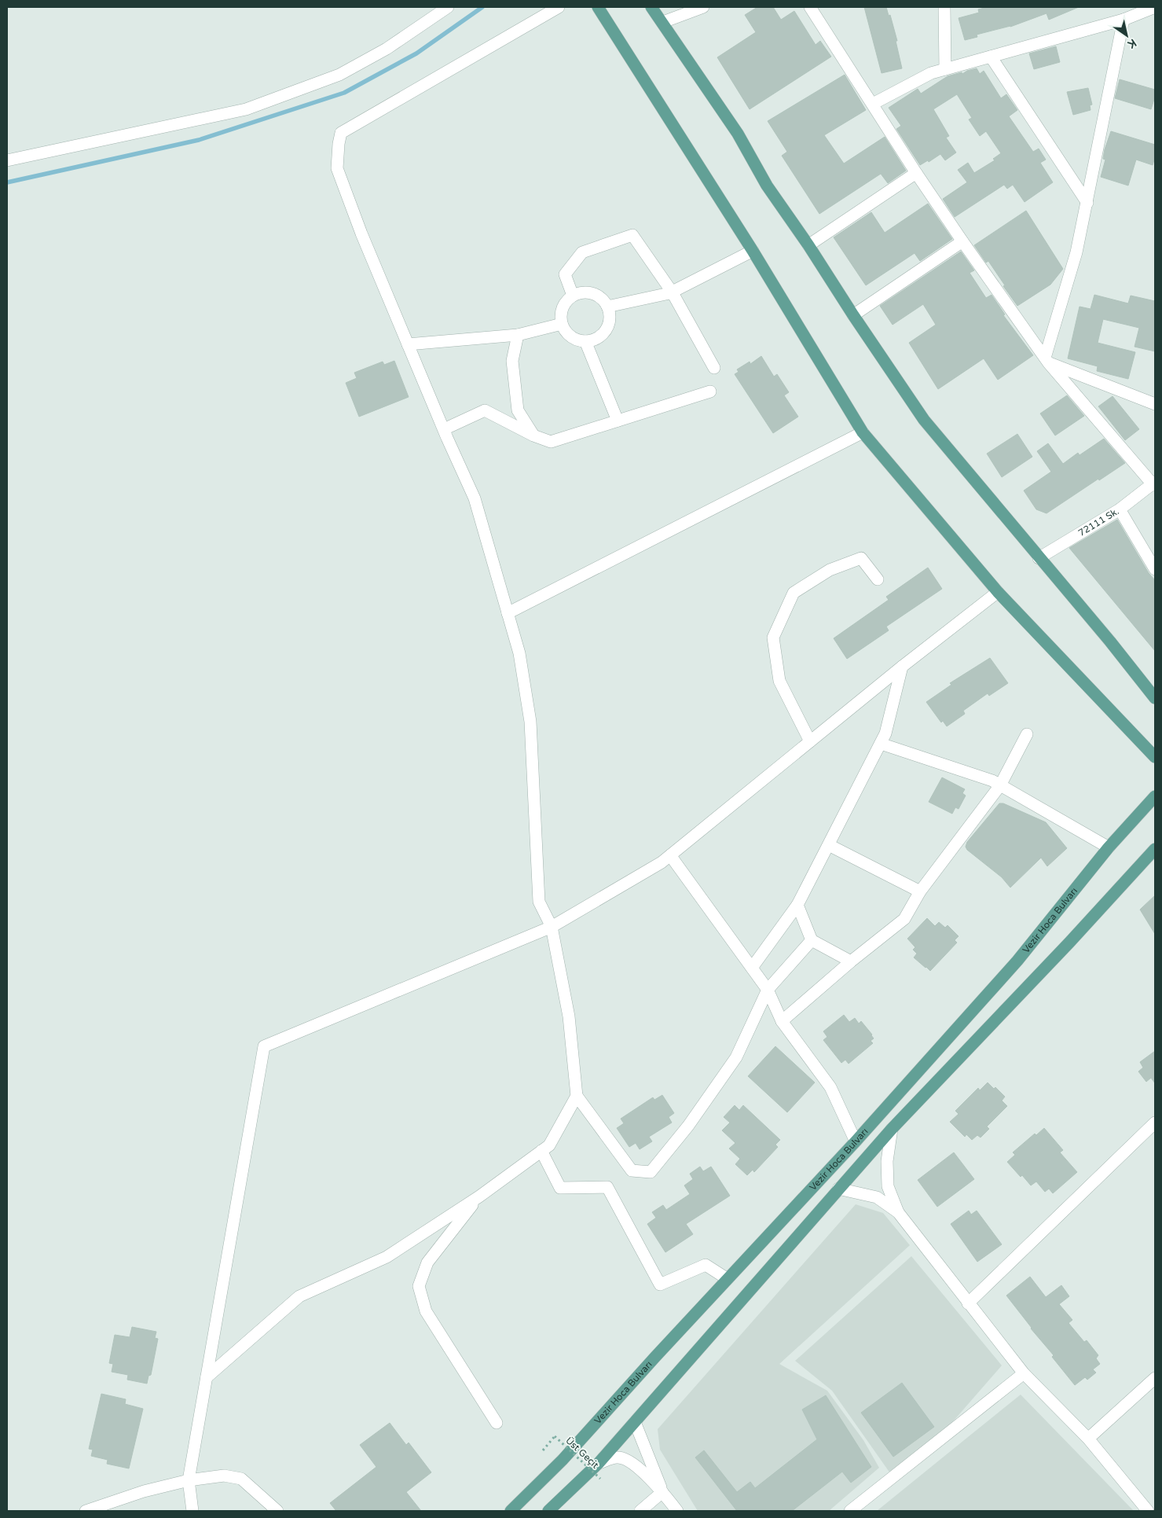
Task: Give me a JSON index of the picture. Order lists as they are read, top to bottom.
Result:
{
  "streets": {
    "main road": ["Vezir Hoca Bulvarı"],
    "street": ["72111 Sk."],
    "path": ["Üst Geçit"]
  },
  "north": "bottom right"
}
